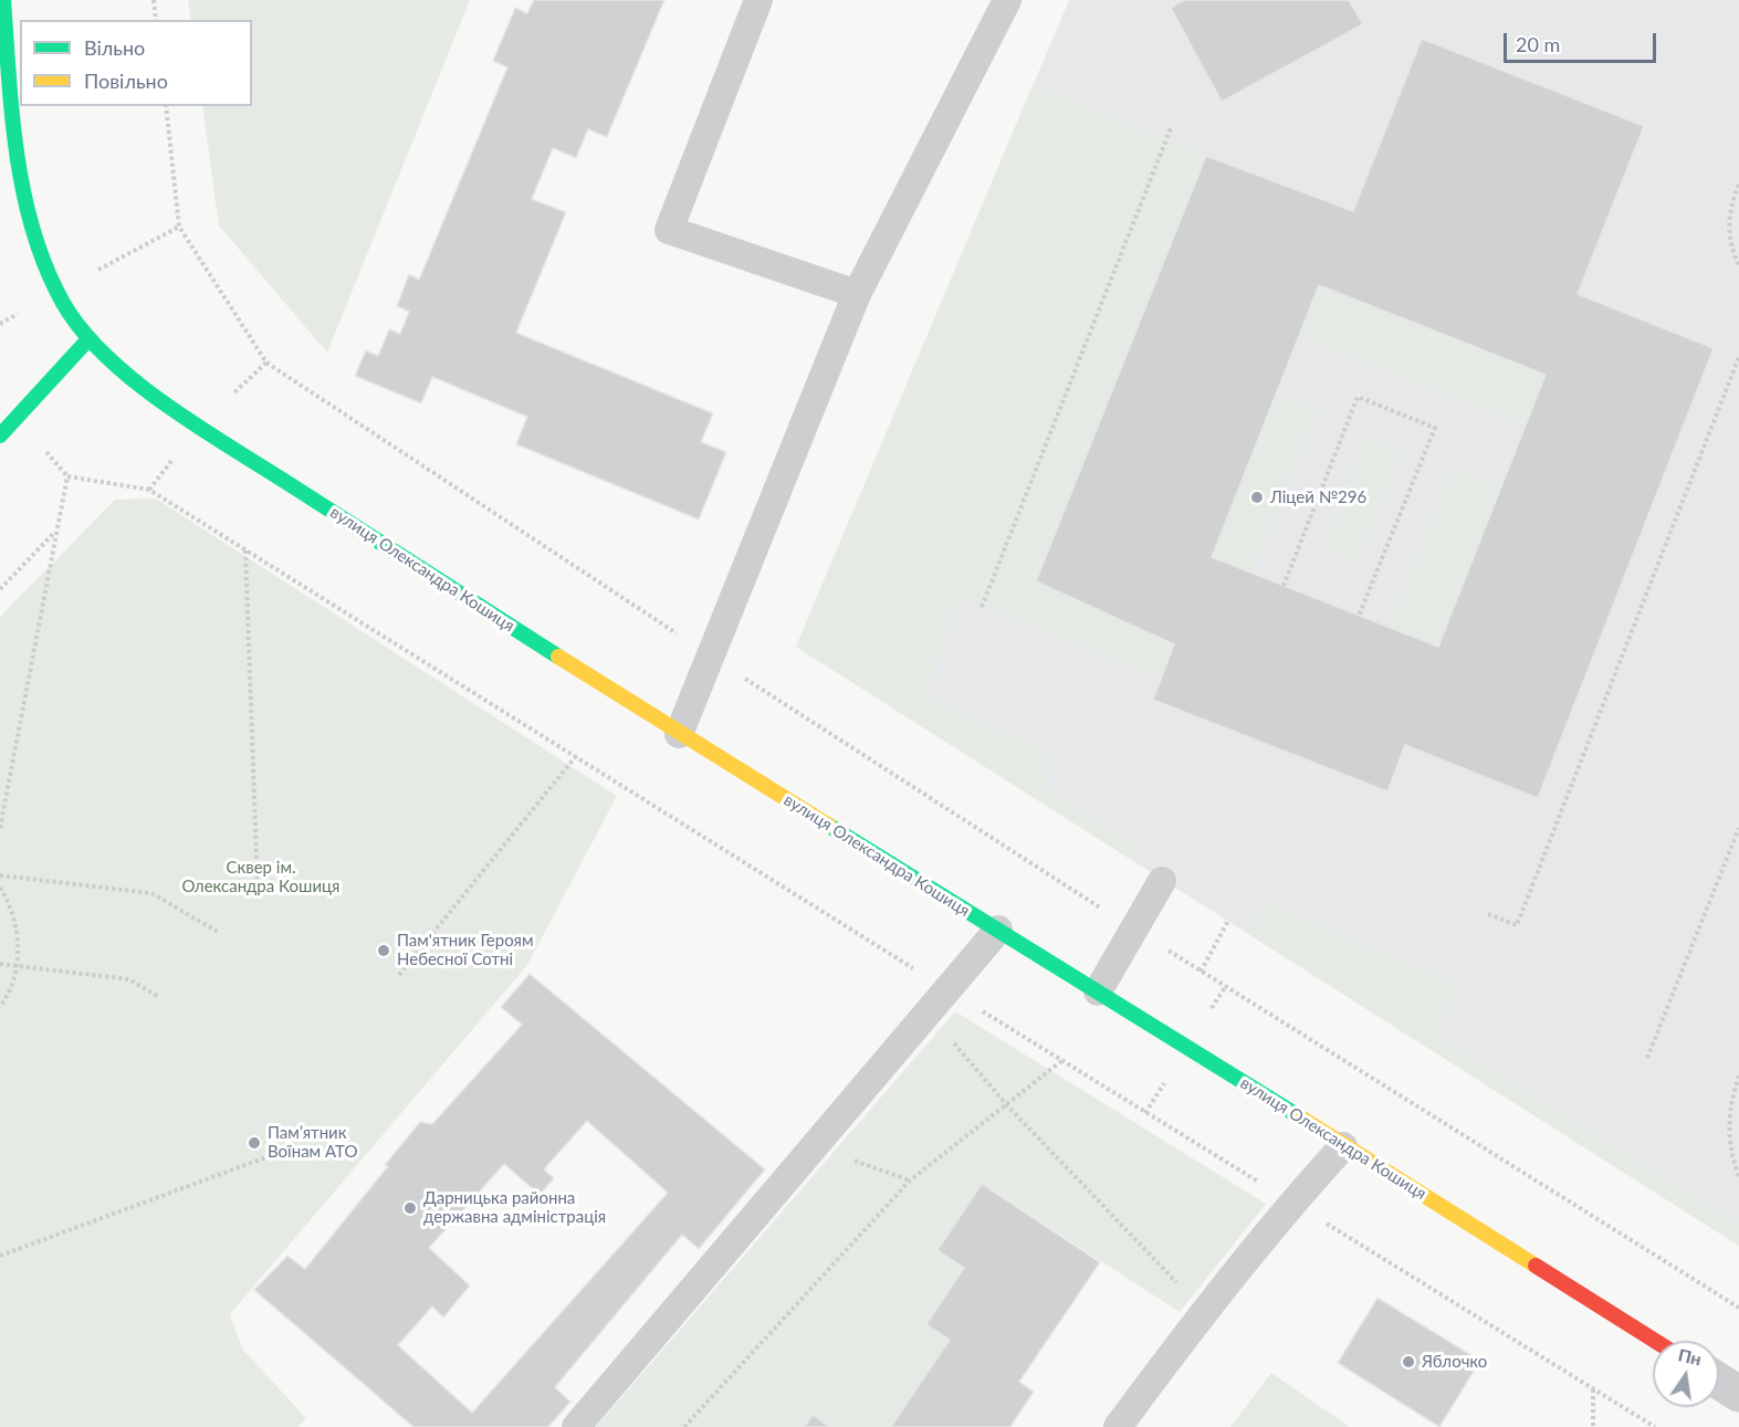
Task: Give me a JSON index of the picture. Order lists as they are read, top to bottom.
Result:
{
  "streets": {
    "street": ["вулиця Олександра Кошиця"]
  },
  "parks": ["Сквер ім. Олександра Кошиця"],
  "places": [
    "Ліцей №296",
    "Пам'ятник Героям Небесної Сотні",
    "Пам’ятник Воїнам АТО",
    "Дарницька районна державна адміністрація",
    "Яблочко"
  ],
  "legend": ["Вільно", "Повільно"],
  "scale_bar": "20 m",
  "north": "top"
}
